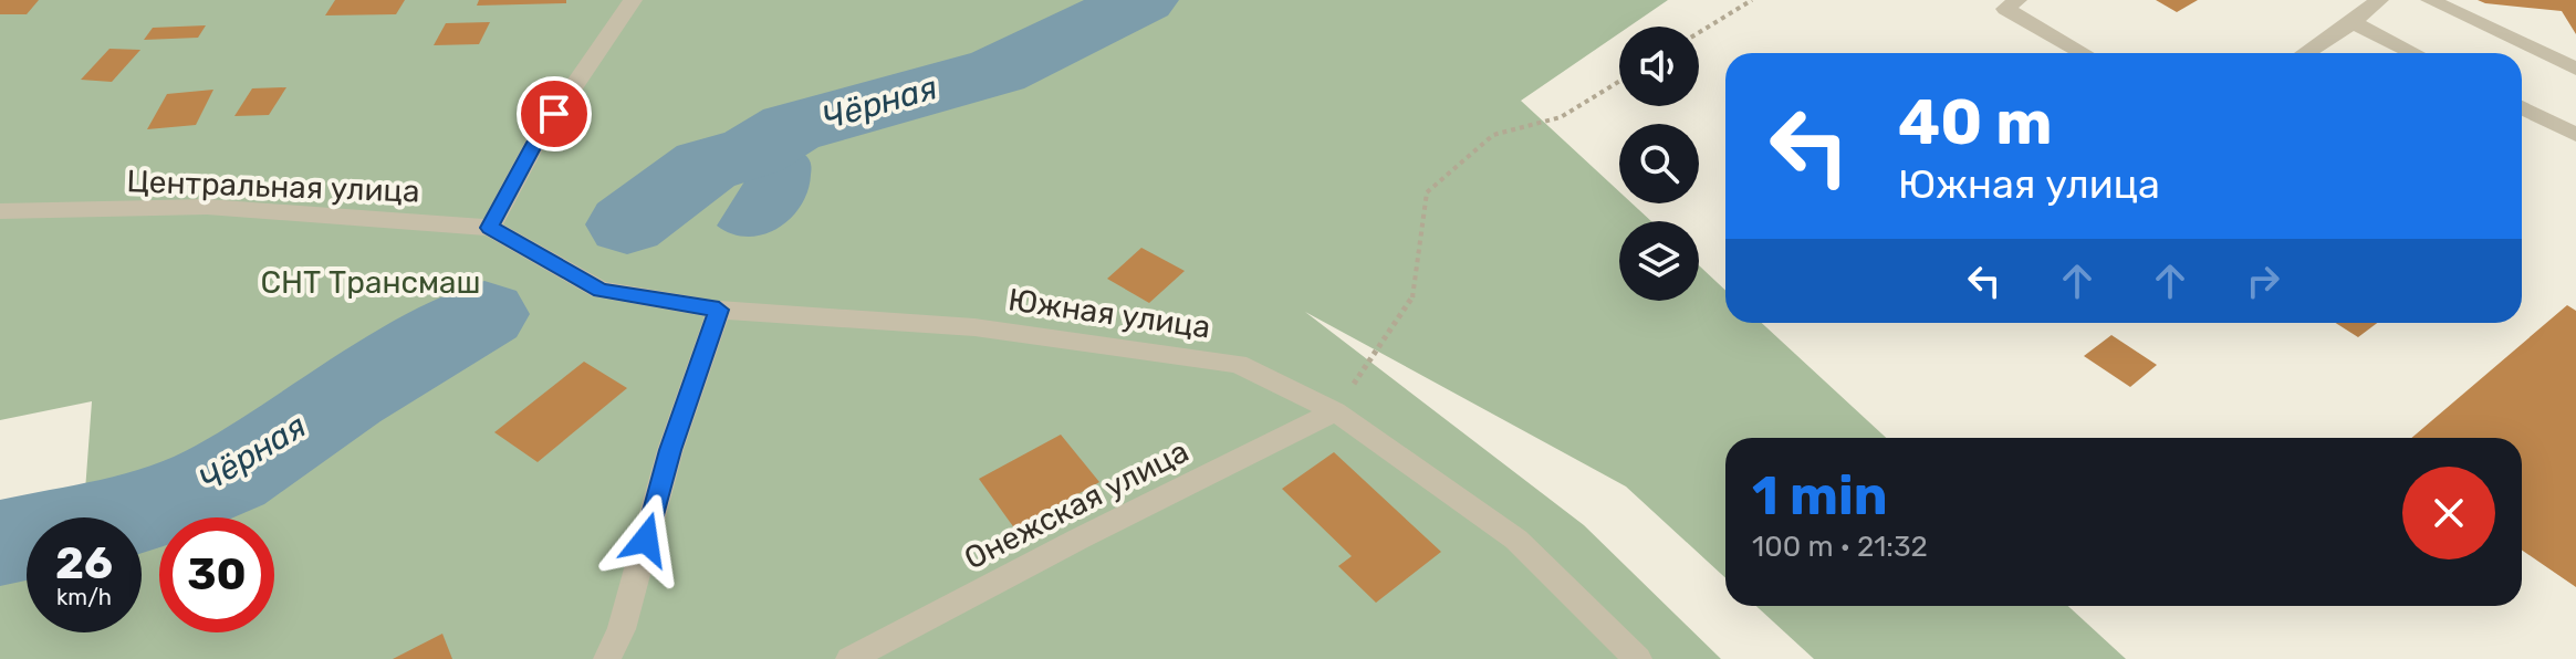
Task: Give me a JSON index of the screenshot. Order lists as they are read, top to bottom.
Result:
{
  "streets": {
    "street": ["Центральная улица", "Южная улица", "Онежская улица"]
  },
  "crossings": [
    ["Центральная улица", "Южная улица"],
    ["Южная улица", "Онежская улица"]
  ],
  "water": ["Чёрная"],
  "parks": ["СНТ Трансмаш"],
  "page": {
    "turn": ["40 m", "Южная улица"],
    "heading": ["1 min", "100 m · 21:32"],
    "speed": "26 km/h",
    "limit": "30"
  }
}
